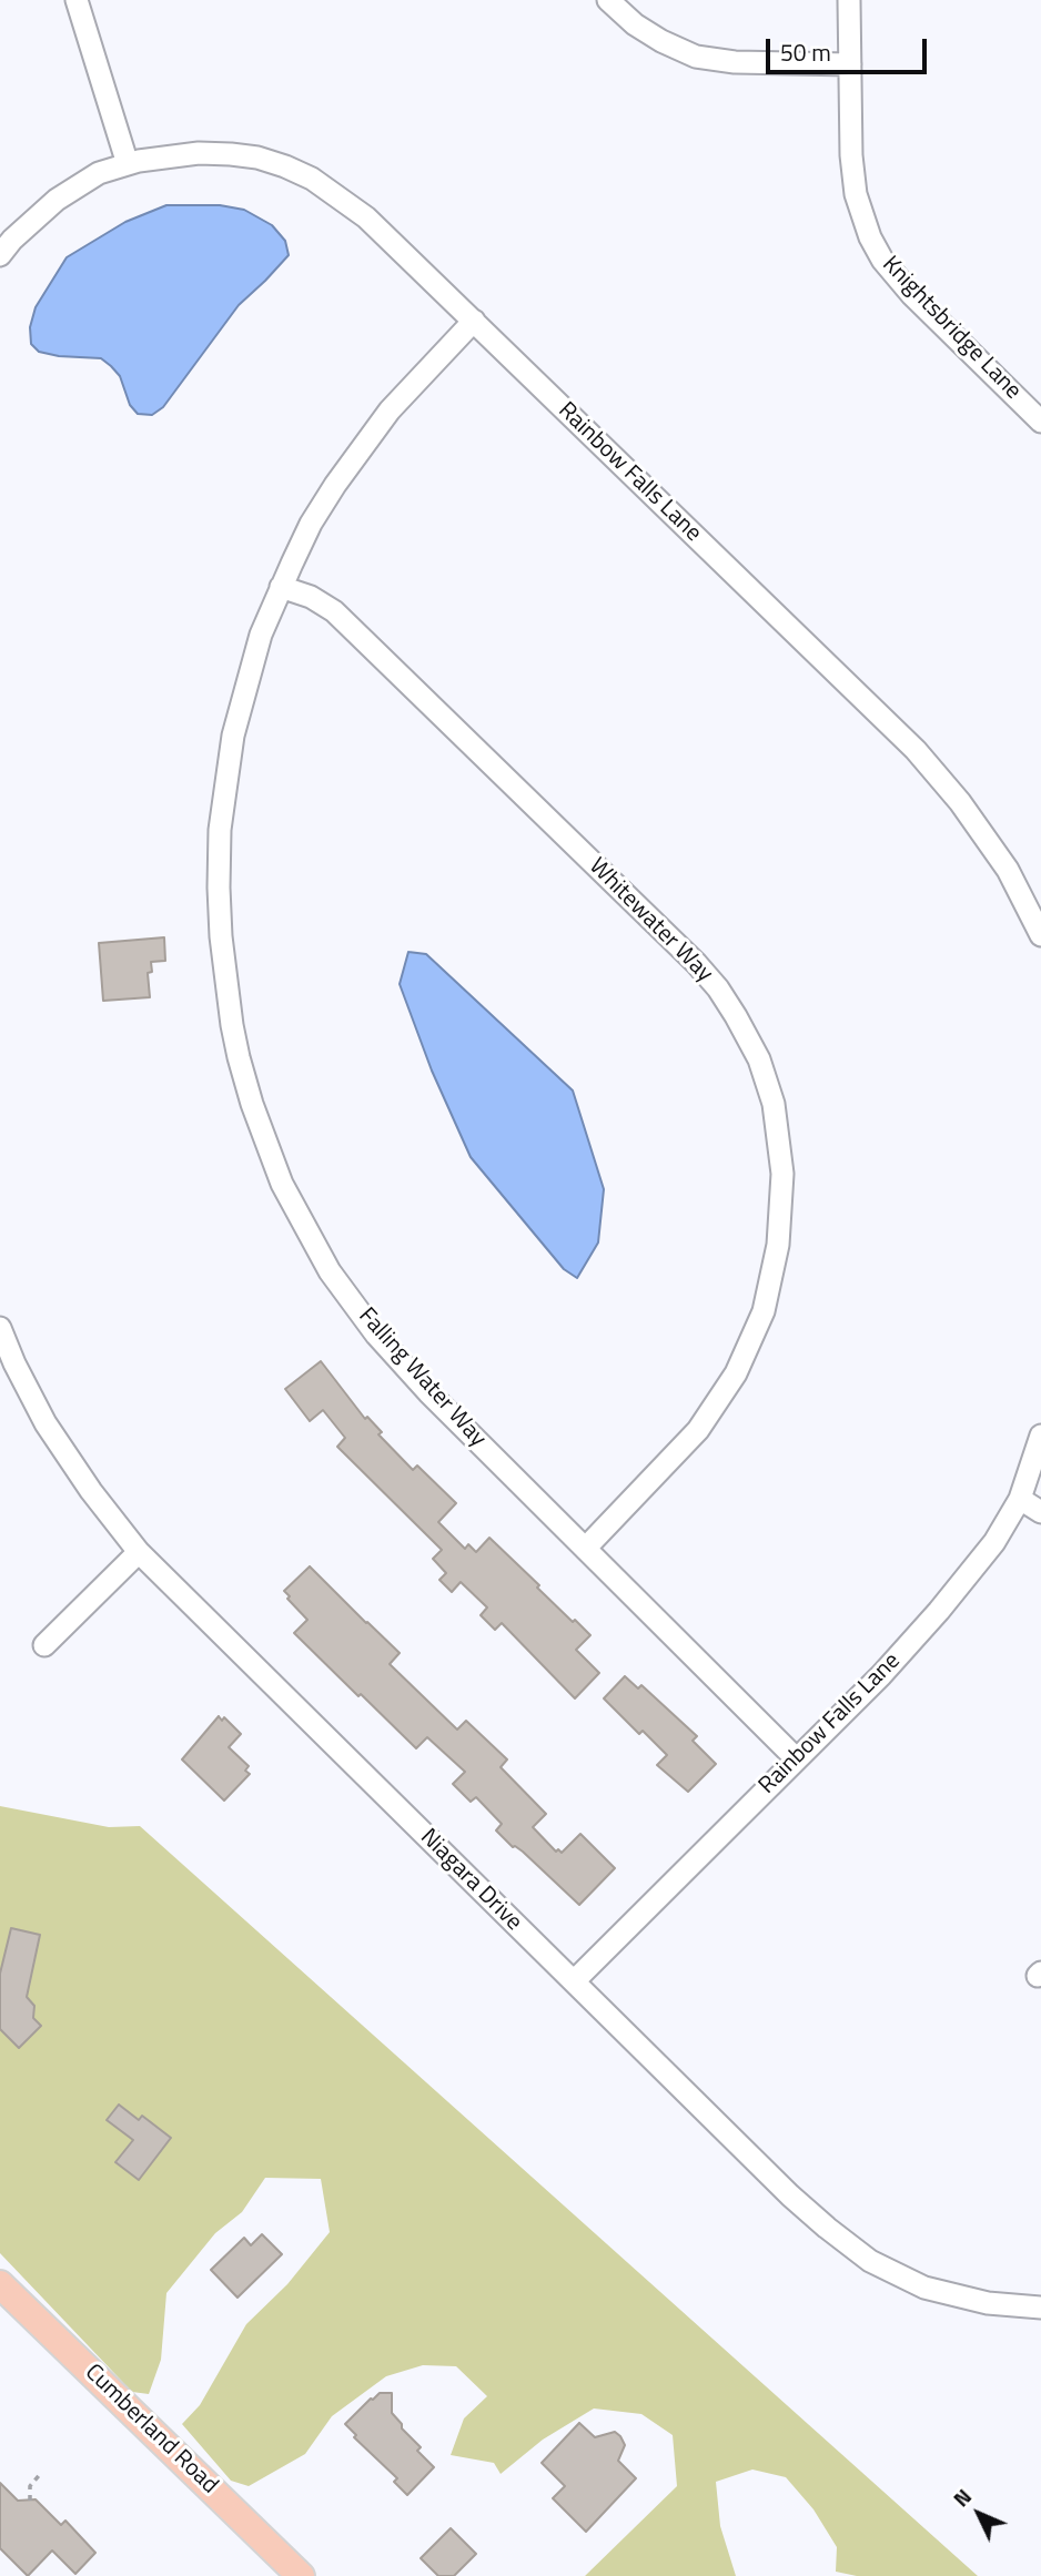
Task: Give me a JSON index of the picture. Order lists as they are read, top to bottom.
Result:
{
  "streets": {
    "main road": ["Cumberland Road"],
    "street": [
      "Knightsbridge Lane",
      "Rainbow Falls Lane",
      "Whitewater Way",
      "Falling Water Way",
      "Niagara Drive"
    ]
  },
  "crossings": [
    ["Rainbow Falls Lane", "Falling Water Way"],
    ["Rainbow Falls Lane", "Niagara Drive"],
    ["Whitewater Way", "Falling Water Way"]
  ],
  "scale_bar": "50 m",
  "north": "top left"
}
